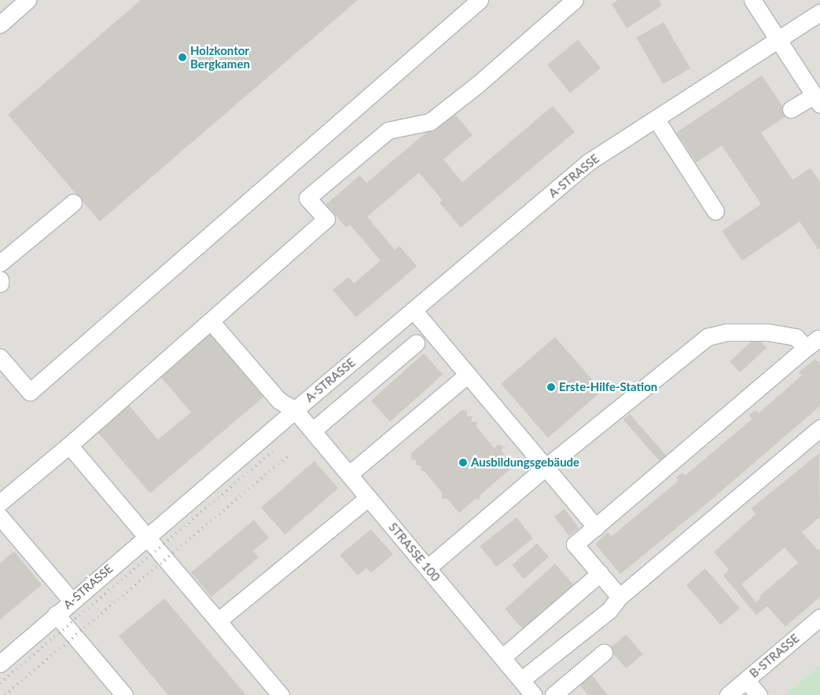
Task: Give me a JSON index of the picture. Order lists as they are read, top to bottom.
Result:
{
  "streets": {
    "street": ["A-STRASSE", "STRASSE 100", "B-STRASSE"]
  },
  "crossings": [
    ["A-STRASSE", "STRASSE 100"]
  ],
  "places": ["Holzkontor Bergkamen", "Erste-Hilfe-Station", "Ausbildungsgebäude"]
}
